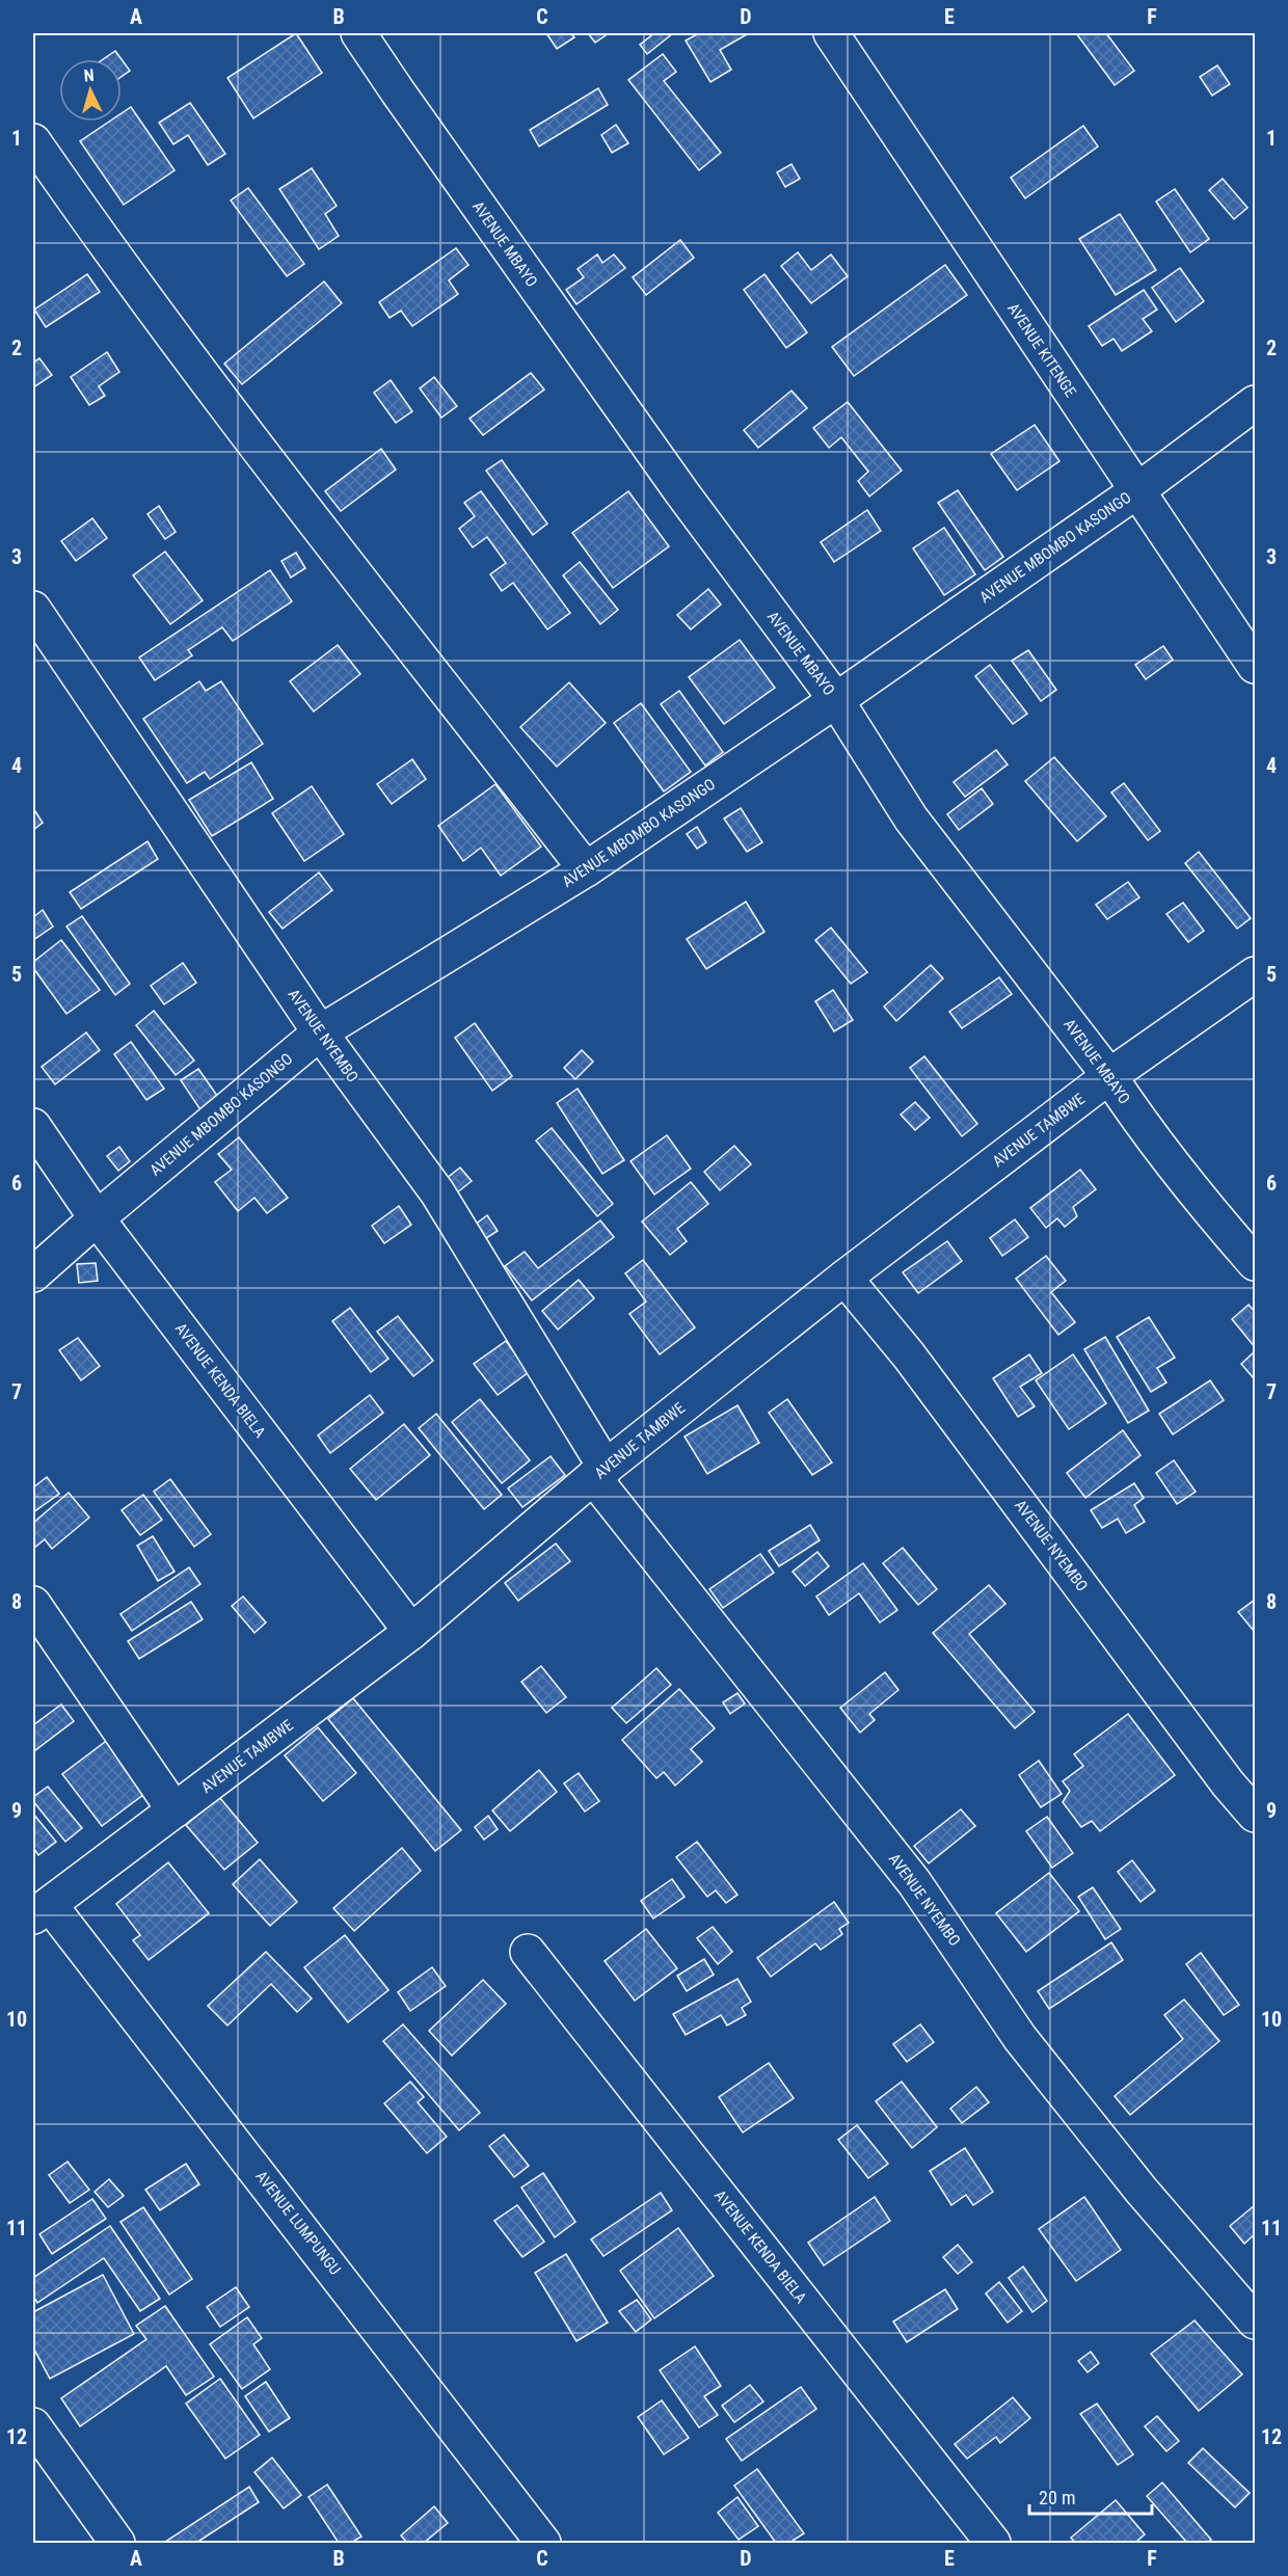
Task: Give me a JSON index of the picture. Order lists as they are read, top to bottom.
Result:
{
  "streets": {
    "street": [
      "AVENUE MBAYO",
      "AVENUE KITENGE",
      "AVENUE MBOMBO KASONGO",
      "AVENUE NYEMBO",
      "AVENUE TAMBWE",
      "AVENUE KENDA BIELA",
      "AVENUE LUMPUNGU"
    ]
  },
  "crossings": [
    ["AVENUE MBAYO", "AVENUE MBOMBO KASONGO"],
    ["AVENUE MBAYO", "AVENUE TAMBWE"],
    ["AVENUE KITENGE", "AVENUE MBOMBO KASONGO"],
    ["AVENUE MBOMBO KASONGO", "AVENUE NYEMBO"],
    ["AVENUE MBOMBO KASONGO", "AVENUE KENDA BIELA"],
    ["AVENUE NYEMBO", "AVENUE TAMBWE"],
    ["AVENUE TAMBWE", "AVENUE KENDA BIELA"],
    ["AVENUE TAMBWE", "AVENUE LUMPUNGU"]
  ],
  "scale_bar": "20 m",
  "north": "top",
  "grid": {
    "columns": [
      "A",
      "B",
      "C",
      "D",
      "E",
      "F"
    ],
    "rows": [
      "1",
      "2",
      "3",
      "4",
      "5",
      "6",
      "7",
      "8",
      "9",
      "10",
      "11",
      "12"
    ]
  }
}
